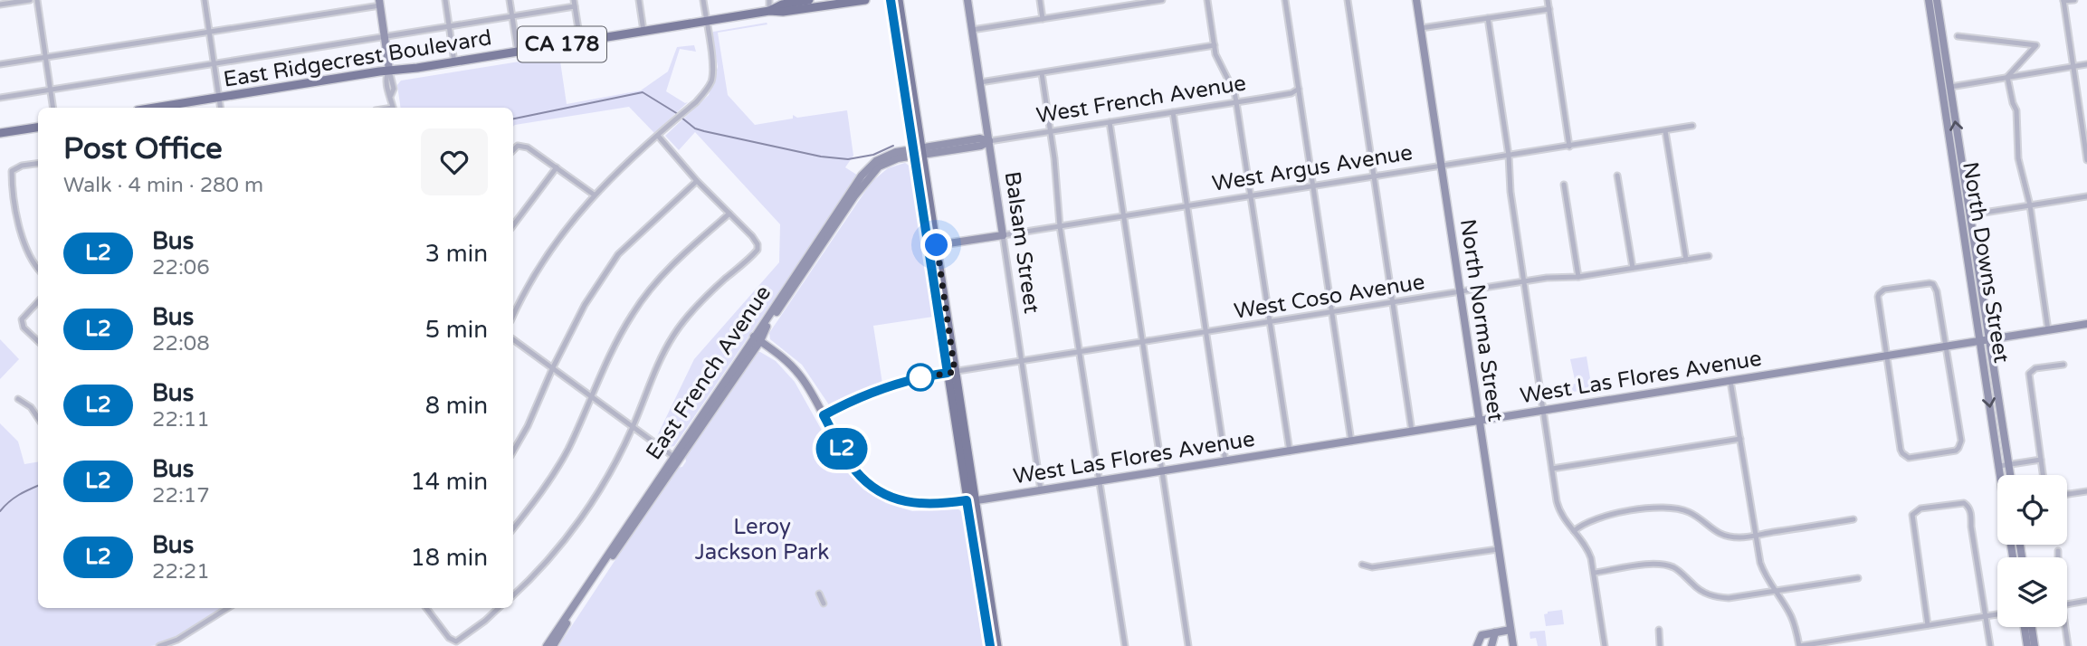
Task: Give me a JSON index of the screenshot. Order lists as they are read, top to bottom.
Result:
{
  "streets": {
    "main road": [
      "CA 178",
      "East Ridgecrest Boulevard",
      "West French Avenue",
      "West Argus Avenue",
      "Balsam Street",
      "North Downs Street",
      "North Norma Street",
      "East French Avenue",
      "West Las Flores Avenue"
    ],
    "street": ["West Coso Avenue"]
  },
  "crossings": [
    ["West French Avenue", "Balsam Street"],
    ["West French Avenue", "East French Avenue"],
    ["West Argus Avenue", "Balsam Street"],
    ["West Argus Avenue", "North Norma Street"],
    ["Balsam Street", "West Coso Avenue"],
    ["Balsam Street", "West Las Flores Avenue"],
    ["North Downs Street", "West Las Flores Avenue"],
    ["West Coso Avenue", "North Norma Street"],
    ["West Coso Avenue", "West Las Flores Avenue"],
    ["North Norma Street", "West Las Flores Avenue"],
    ["East French Avenue", "West Las Flores Avenue"]
  ],
  "parks": ["Leroy Jackson Park"],
  "lines": ["bus line L2"],
  "page": {
    "on_map": "L2",
    "heading": ["Post Office", "Walk · 4 min · 280 m"],
    "list": [
      {
        "mark": "L2",
        "name": "Bus",
        "note": "22:06",
        "value": "3 min"
      },
      {
        "mark": "L2",
        "name": "Bus",
        "note": "22:08",
        "value": "5 min"
      },
      {
        "mark": "L2",
        "name": "Bus",
        "note": "22:11",
        "value": "8 min"
      },
      {
        "mark": "L2",
        "name": "Bus",
        "note": "22:17",
        "value": "14 min"
      },
      {
        "mark": "L2",
        "name": "Bus",
        "note": "22:21",
        "value": "18 min"
      }
    ]
  }
}
